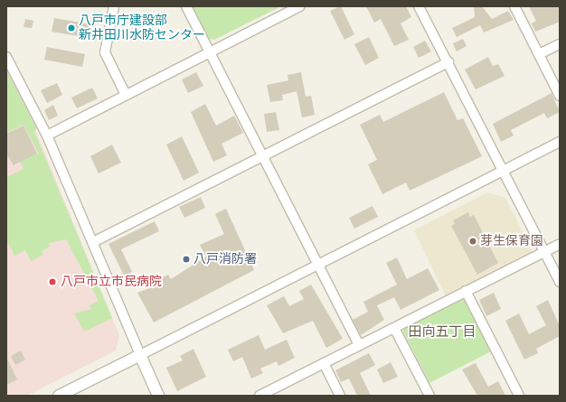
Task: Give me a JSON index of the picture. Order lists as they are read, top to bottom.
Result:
{
  "districts": ["田向五丁目"],
  "places": [
    "八戸市庁建設部 新井田川水防センター",
    "芽生保育園",
    "八戸消防署",
    "八戸市立市民病院"
  ]
}
